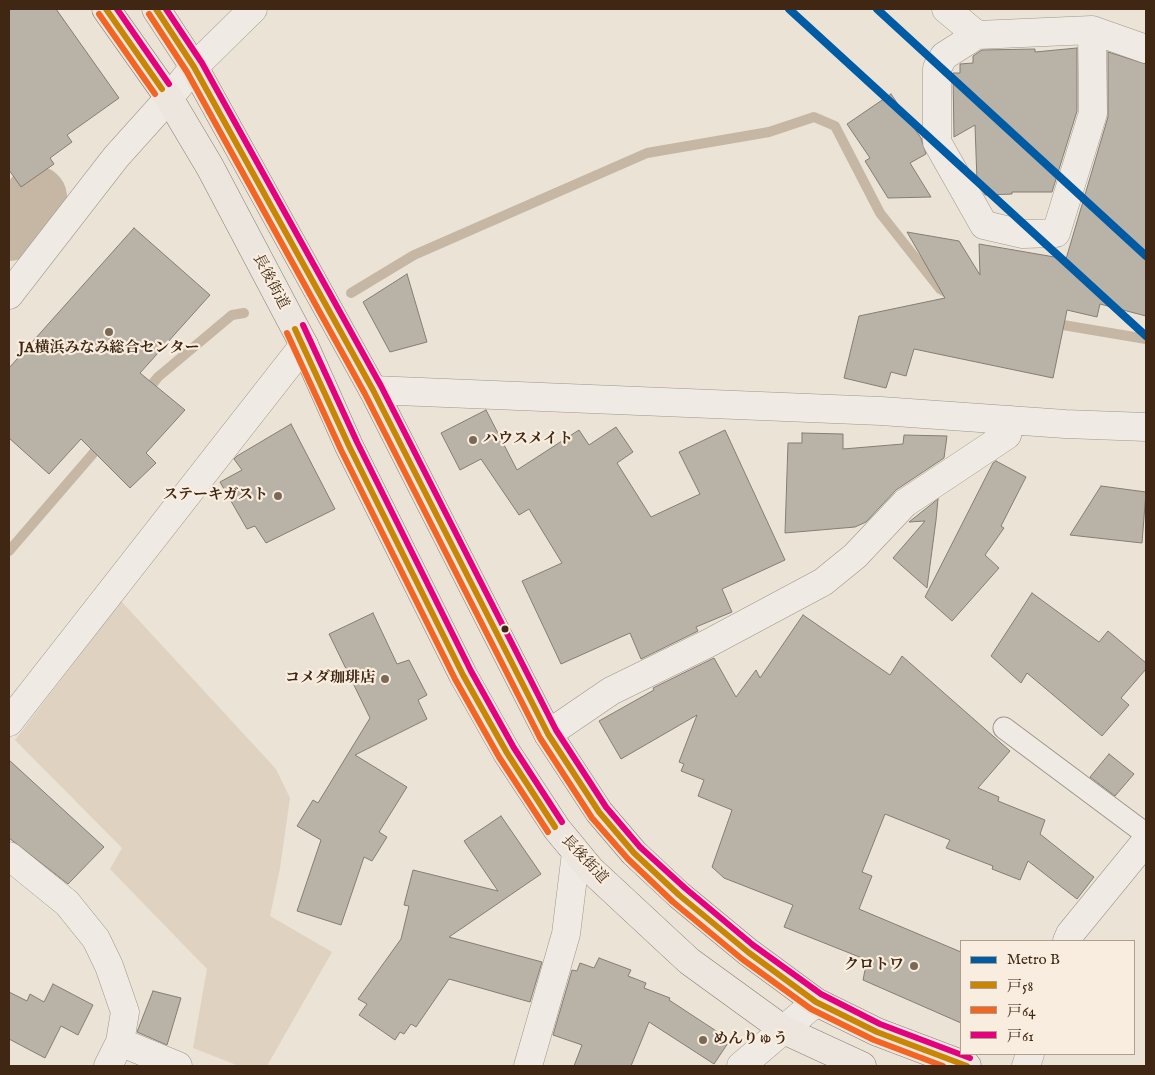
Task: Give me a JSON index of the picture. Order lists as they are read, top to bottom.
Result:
{
  "streets": {
    "main road": ["長後街道"]
  },
  "places": [
    "JA横浜みなみ総合センター",
    "ハウスメイト",
    "ステーキガスト",
    "コメダ珈琲店",
    "クロトワ",
    "めんりゅう"
  ],
  "lines": [
    "metro line B",
    "transit line 戸58",
    "transit line 戸61",
    "transit line 戸64"
  ],
  "legend": [
    "Metro B",
    "戸58",
    "戸64",
    "戸61"
  ]
}
